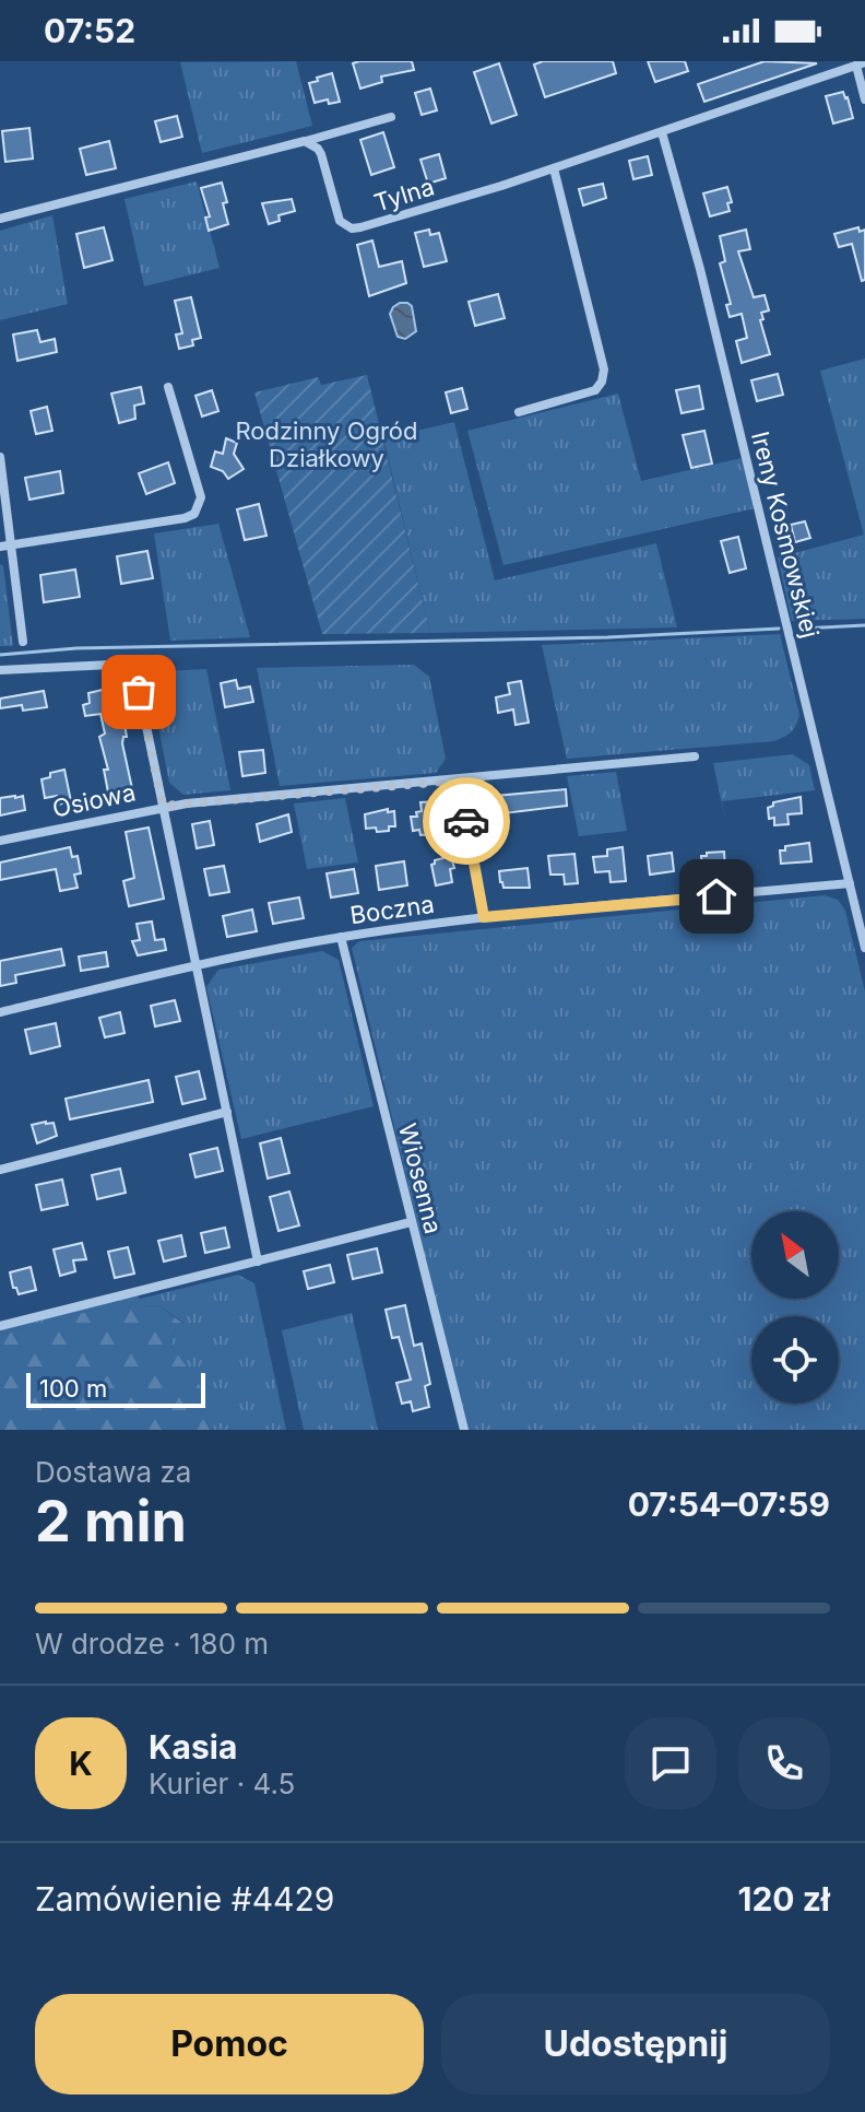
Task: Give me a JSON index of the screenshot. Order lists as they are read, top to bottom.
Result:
{
  "streets": {
    "street": [
      "Tylna",
      "Ireny Kosmowskiej",
      "Osiowa",
      "Boczna",
      "Wiosenna"
    ]
  },
  "crossings": [
    ["Tylna", "Ireny Kosmowskiej"],
    ["Ireny Kosmowskiej", "Boczna"],
    ["Boczna", "Wiosenna"]
  ],
  "parks": ["Rodzinny Ogród Działkowy"],
  "scale_bar": "100 m",
  "north": "top left",
  "page": {
    "status": "07:52",
    "scale": "100 m",
    "heading": ["2 min", "Dostawa za", "07:54–07:59"],
    "panel": [
      "Kasia",
      "Kurier · 4.5",
      "Zamówienie #4429",
      "120 zł"
    ],
    "bar": "W drodze · 180 m",
    "round": "K",
    "buttons": ["Pomoc", "Udostępnij"]
  }
}
